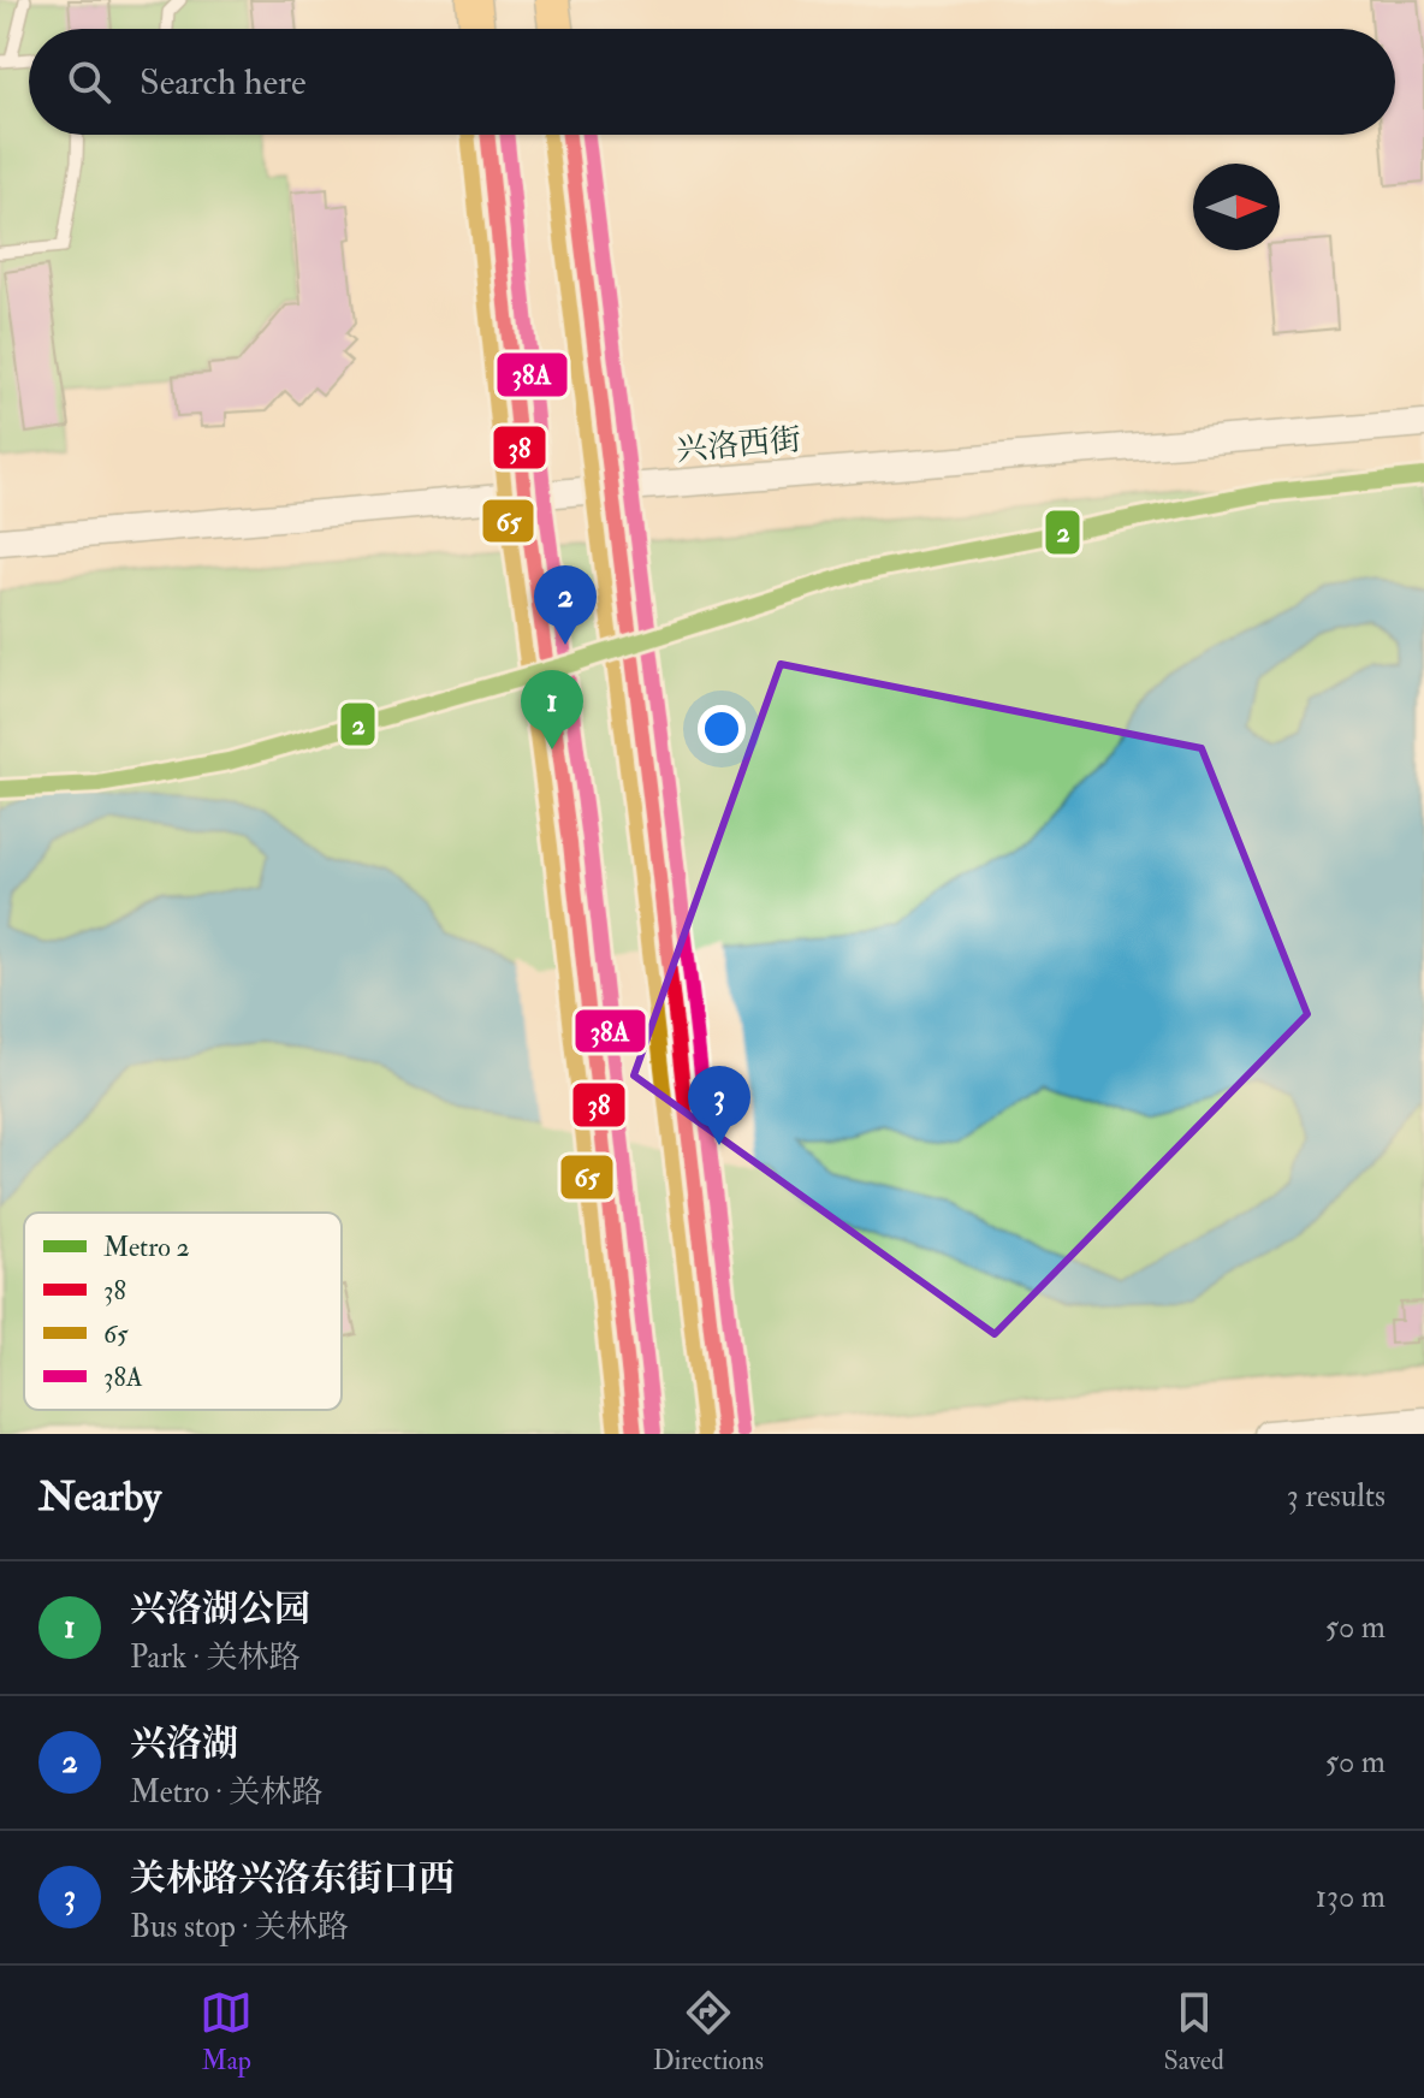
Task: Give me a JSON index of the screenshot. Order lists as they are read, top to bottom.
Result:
{
  "streets": {
    "street": ["兴洛西街"]
  },
  "lines": [
    "transit line 38",
    "transit line 65",
    "transit line 38A",
    "metro line 2"
  ],
  "legend": [
    "Metro 2",
    "38",
    "65",
    "38A"
  ],
  "north": "right",
  "page": {
    "search": "Search here",
    "pins": ["2", "1", "3"],
    "heading": ["Nearby", "3 results"],
    "list": [
      {
        "mark": "1",
        "name": "兴洛湖公园",
        "note": "Park · 关林路",
        "value": "50 m"
      },
      {
        "mark": "2",
        "name": "兴洛湖",
        "note": "Metro · 关林路",
        "value": "50 m"
      },
      {
        "mark": "3",
        "name": "关林路兴洛东街口西",
        "note": "Bus stop · 关林路",
        "value": "130 m"
      }
    ],
    "nav": ["Map", "Directions", "Saved"]
  }
}
